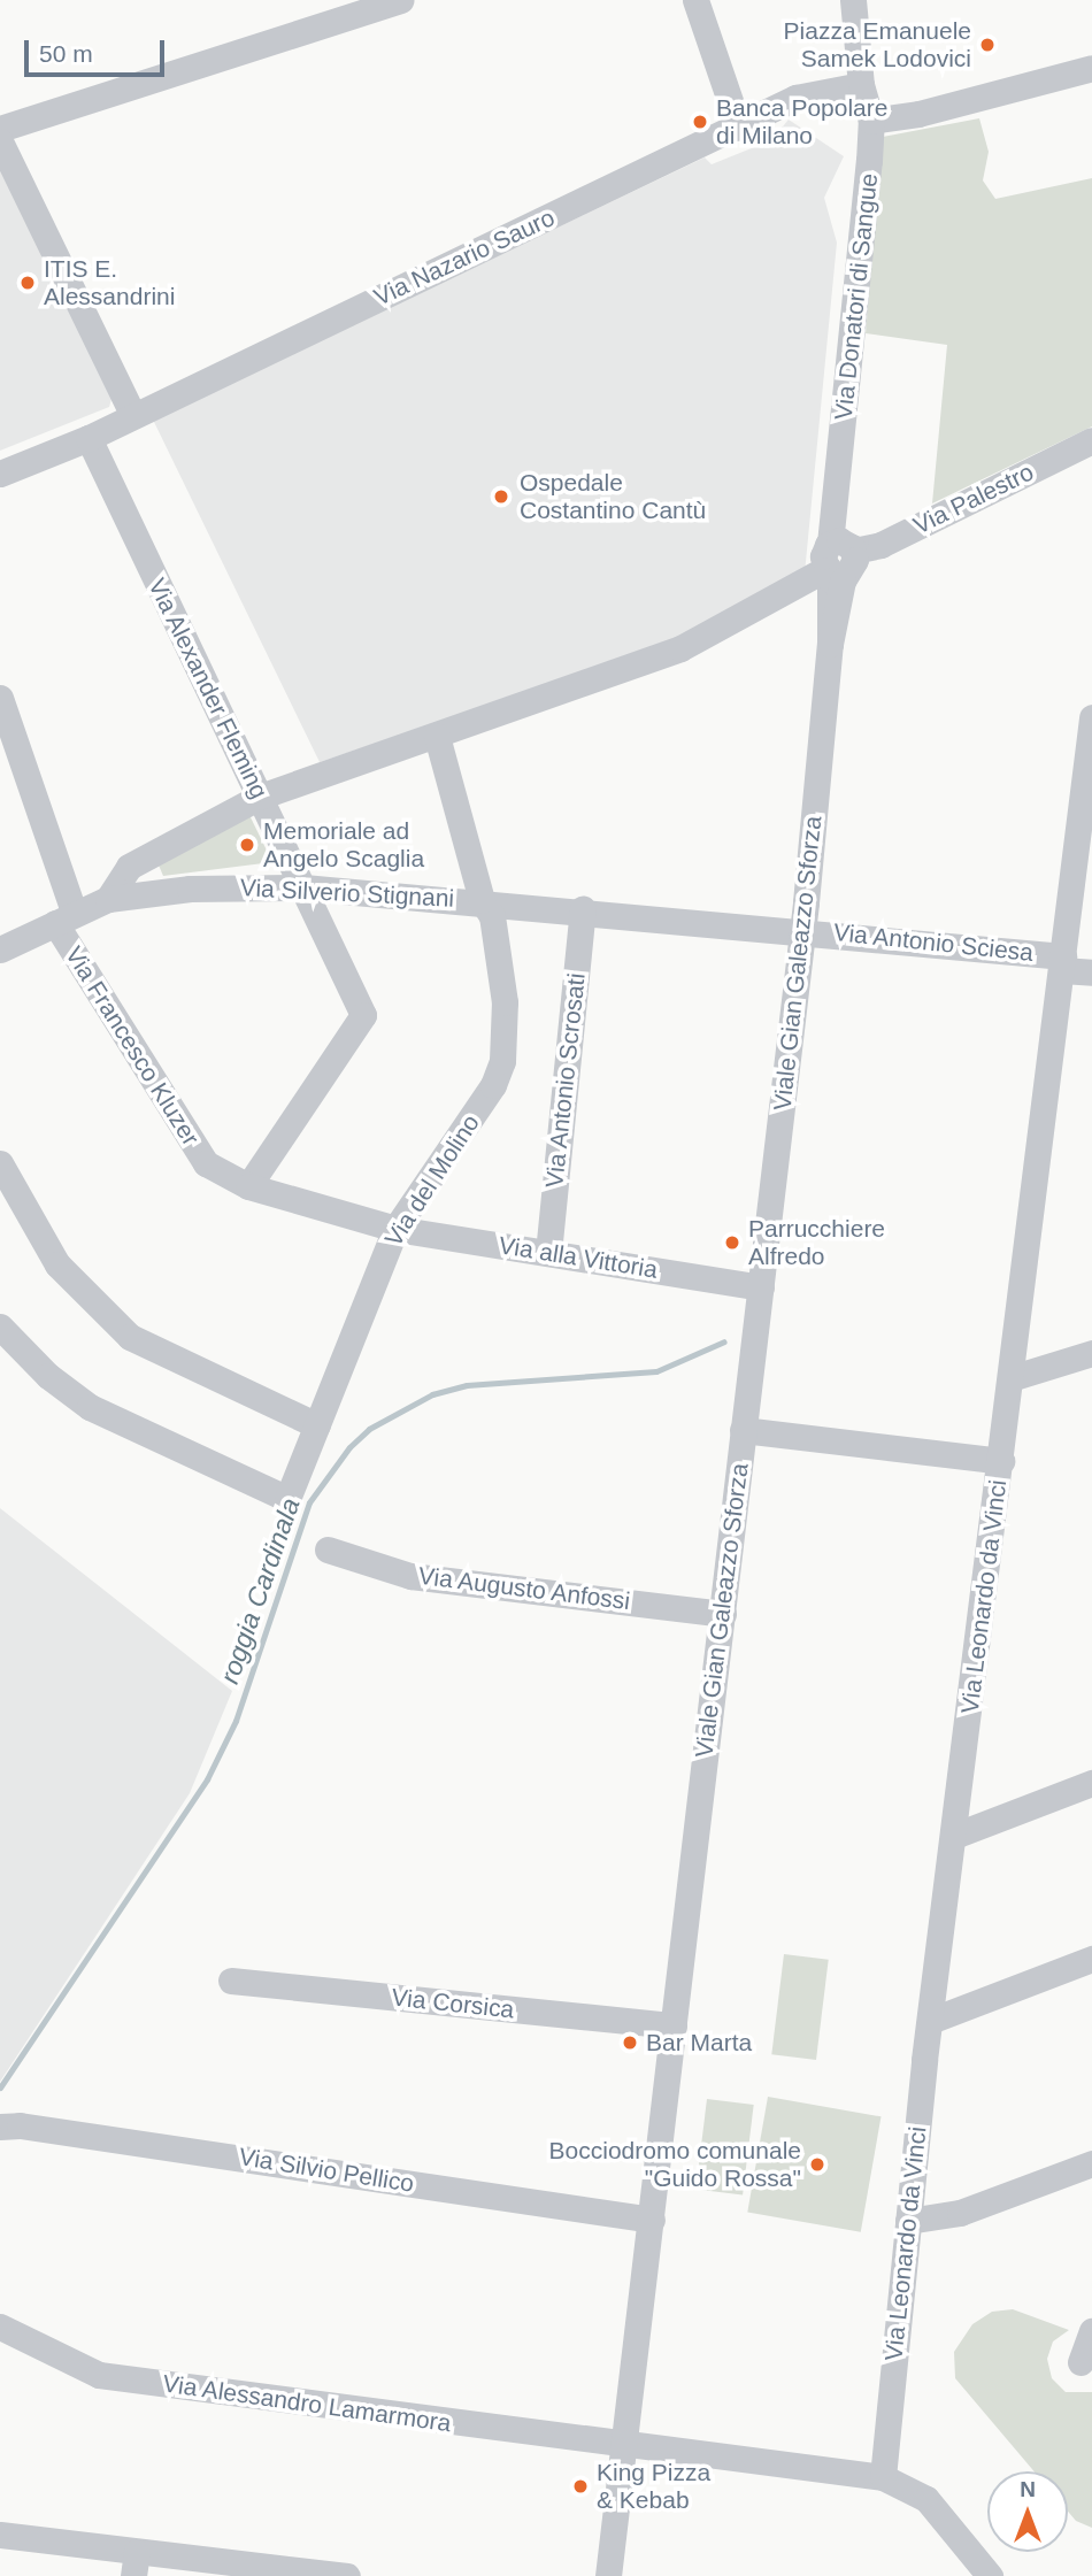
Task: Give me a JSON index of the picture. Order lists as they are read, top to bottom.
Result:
{
  "streets": {
    "street": [
      "Via Nazario Sauro",
      "Via Donatori di Sangue",
      "Via Palestro",
      "Via Alexander Fleming",
      "Via Silverio Stignani",
      "Via Antonio Sciesa",
      "Viale Gian Galeazzo Sforza",
      "Via Francesco Kluzer",
      "Via Antonio Scrosati",
      "Via del Molino",
      "Via alla Vittoria",
      "Via Augusto Anfossi",
      "Via Leonardo da Vinci",
      "Via Corsica",
      "Via Silvio Pellico",
      "Via Alessandro Lamarmora"
    ]
  },
  "crossings": [
    ["Via Nazario Sauro", "Via Donatori di Sangue"],
    ["Via Nazario Sauro", "Via Alexander Fleming"],
    ["Via Donatori di Sangue", "Via Palestro"],
    ["Via Donatori di Sangue", "Viale Gian Galeazzo Sforza"],
    ["Via Palestro", "Via Alexander Fleming"],
    ["Via Palestro", "Via Silverio Stignani"],
    ["Via Palestro", "Viale Gian Galeazzo Sforza"],
    ["Via Palestro", "Via del Molino"],
    ["Via Alexander Fleming", "Via Silverio Stignani"],
    ["Via Alexander Fleming", "Via Francesco Kluzer"],
    ["Via Silverio Stignani", "Via Antonio Sciesa"],
    ["Via Silverio Stignani", "Viale Gian Galeazzo Sforza"],
    ["Via Silverio Stignani", "Via Francesco Kluzer"],
    ["Via Silverio Stignani", "Via Antonio Scrosati"],
    ["Via Silverio Stignani", "Via del Molino"],
    ["Via Antonio Sciesa", "Viale Gian Galeazzo Sforza"],
    ["Via Antonio Sciesa", "Via Leonardo da Vinci"],
    ["Viale Gian Galeazzo Sforza", "Via alla Vittoria"],
    ["Viale Gian Galeazzo Sforza", "Via Augusto Anfossi"],
    ["Viale Gian Galeazzo Sforza", "Via Corsica"],
    ["Viale Gian Galeazzo Sforza", "Via Silvio Pellico"],
    ["Viale Gian Galeazzo Sforza", "Via Alessandro Lamarmora"],
    ["Via Francesco Kluzer", "Via del Molino"],
    ["Via Francesco Kluzer", "Via alla Vittoria"],
    ["Via Antonio Scrosati", "Via alla Vittoria"],
    ["Via del Molino", "Via alla Vittoria"],
    ["Via Leonardo da Vinci", "Via Alessandro Lamarmora"]
  ],
  "water": ["roggia Cardinala"],
  "places": [
    "Piazza Emanuele Samek Lodovici",
    "Banca Popolare di Milano",
    "ITIS E. Alessandrini",
    "Ospedale Costantino Cantù",
    "Memoriale ad Angelo Scaglia",
    "Parrucchiere Alfredo",
    "Bar Marta",
    "Bocciodromo comunale \"Guido Rossa\"",
    "King Pizza & Kebab"
  ],
  "scale_bar": "50 m",
  "north": "top"
}
